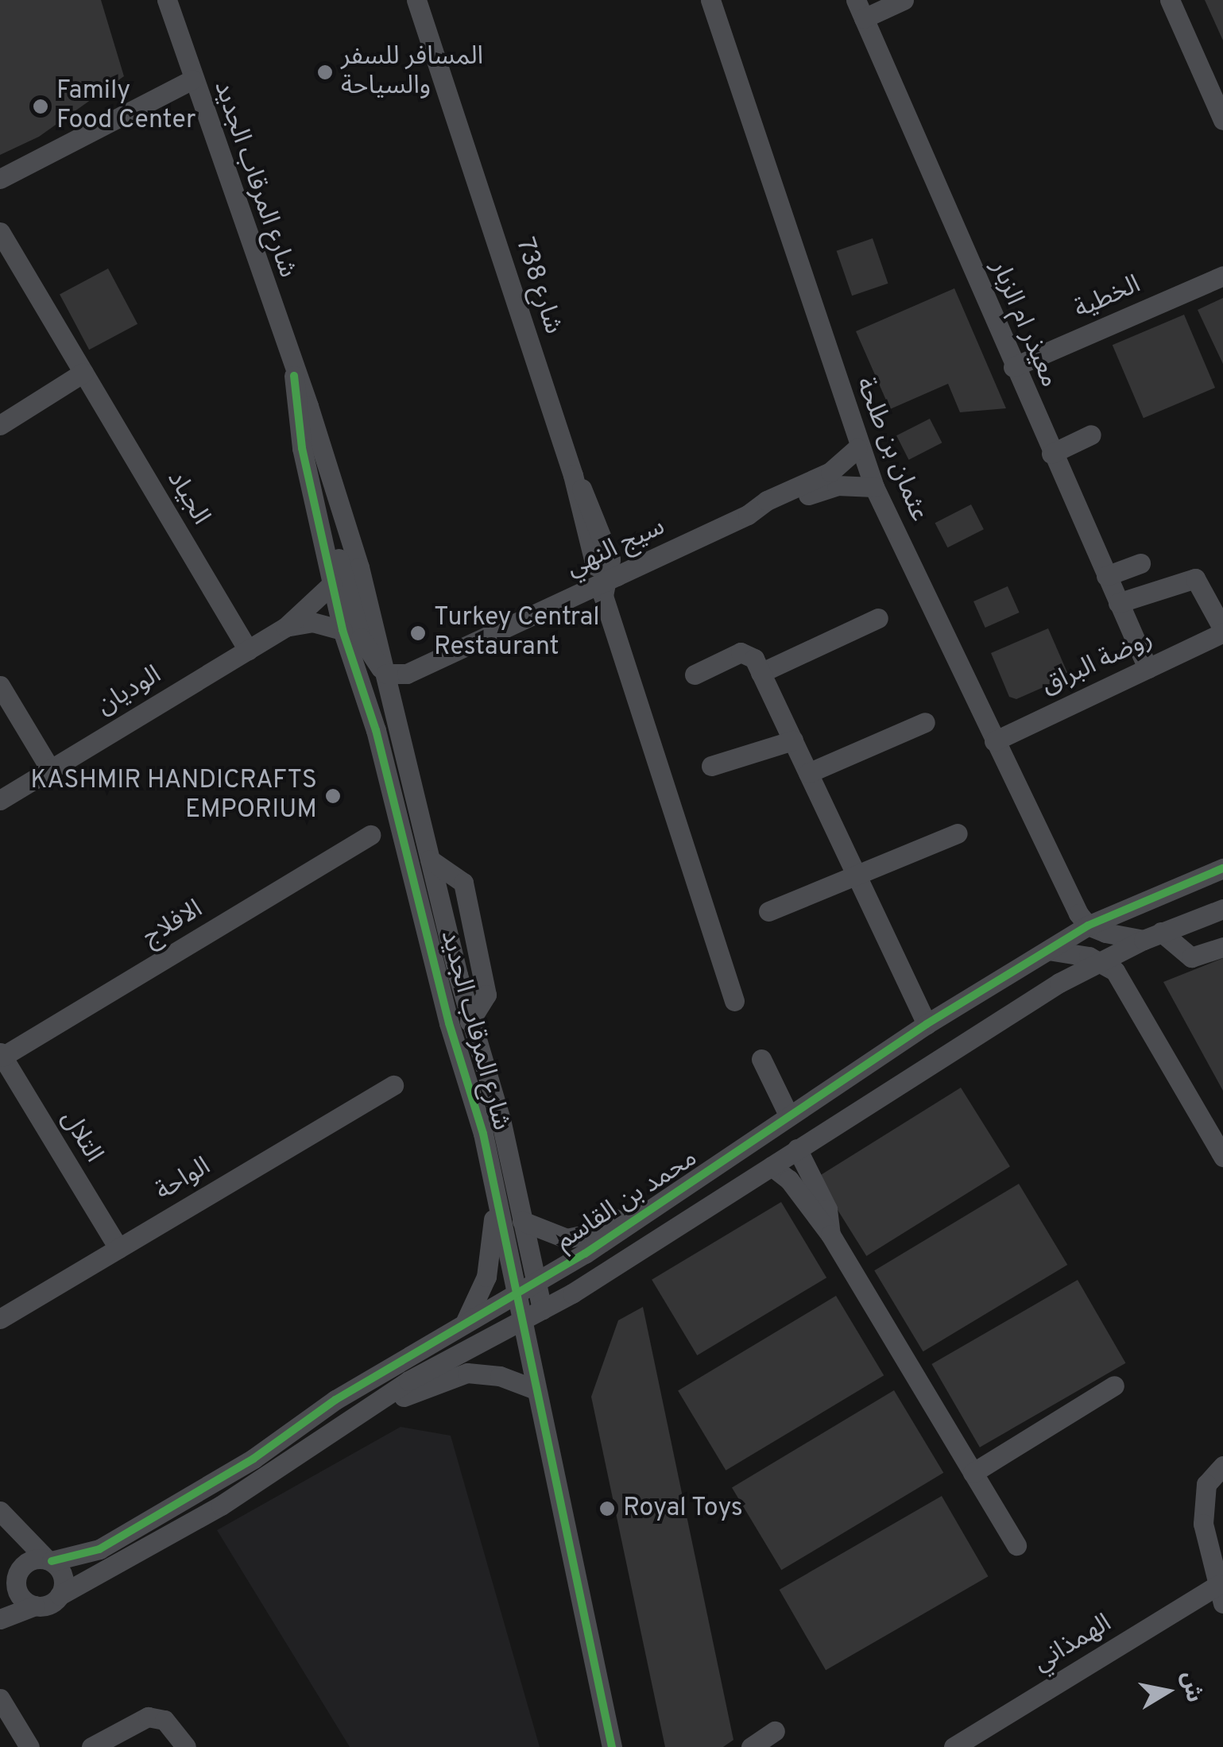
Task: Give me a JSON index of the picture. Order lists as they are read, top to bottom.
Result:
{
  "streets": {
    "street": [
      "شارع المرقاب الجديد",
      "شارع 738",
      "الخطية",
      "معيذر ام الزبار",
      "عثمان بن طلحة",
      "الجياد",
      "سيج النهي",
      "روضة البراق",
      "الوديان",
      "الافلاج",
      "التلال",
      "الواحة",
      "محمد بن القاسم",
      "الهمذاني"
    ]
  },
  "crossings": [
    ["شارع المرقاب الجديد", "سيج النهي"],
    ["شارع المرقاب الجديد", "الوديان"],
    ["شارع المرقاب الجديد", "محمد بن القاسم"],
    ["شارع 738", "سيج النهي"],
    ["الخطية", "معيذر ام الزبار"],
    ["معيذر ام الزبار", "روضة البراق"],
    ["عثمان بن طلحة", "سيج النهي"],
    ["عثمان بن طلحة", "روضة البراق"],
    ["عثمان بن طلحة", "محمد بن القاسم"],
    ["الجياد", "الوديان"],
    ["الافلاج", "التلال"],
    ["التلال", "الواحة"]
  ],
  "places": [
    "المسافر للسفر والسياحة",
    "Family Food Center",
    "Turkey Central Restaurant",
    "KASHMIR HANDICRAFTS EMPORIUM",
    "Royal Toys"
  ],
  "north": "right"
}
